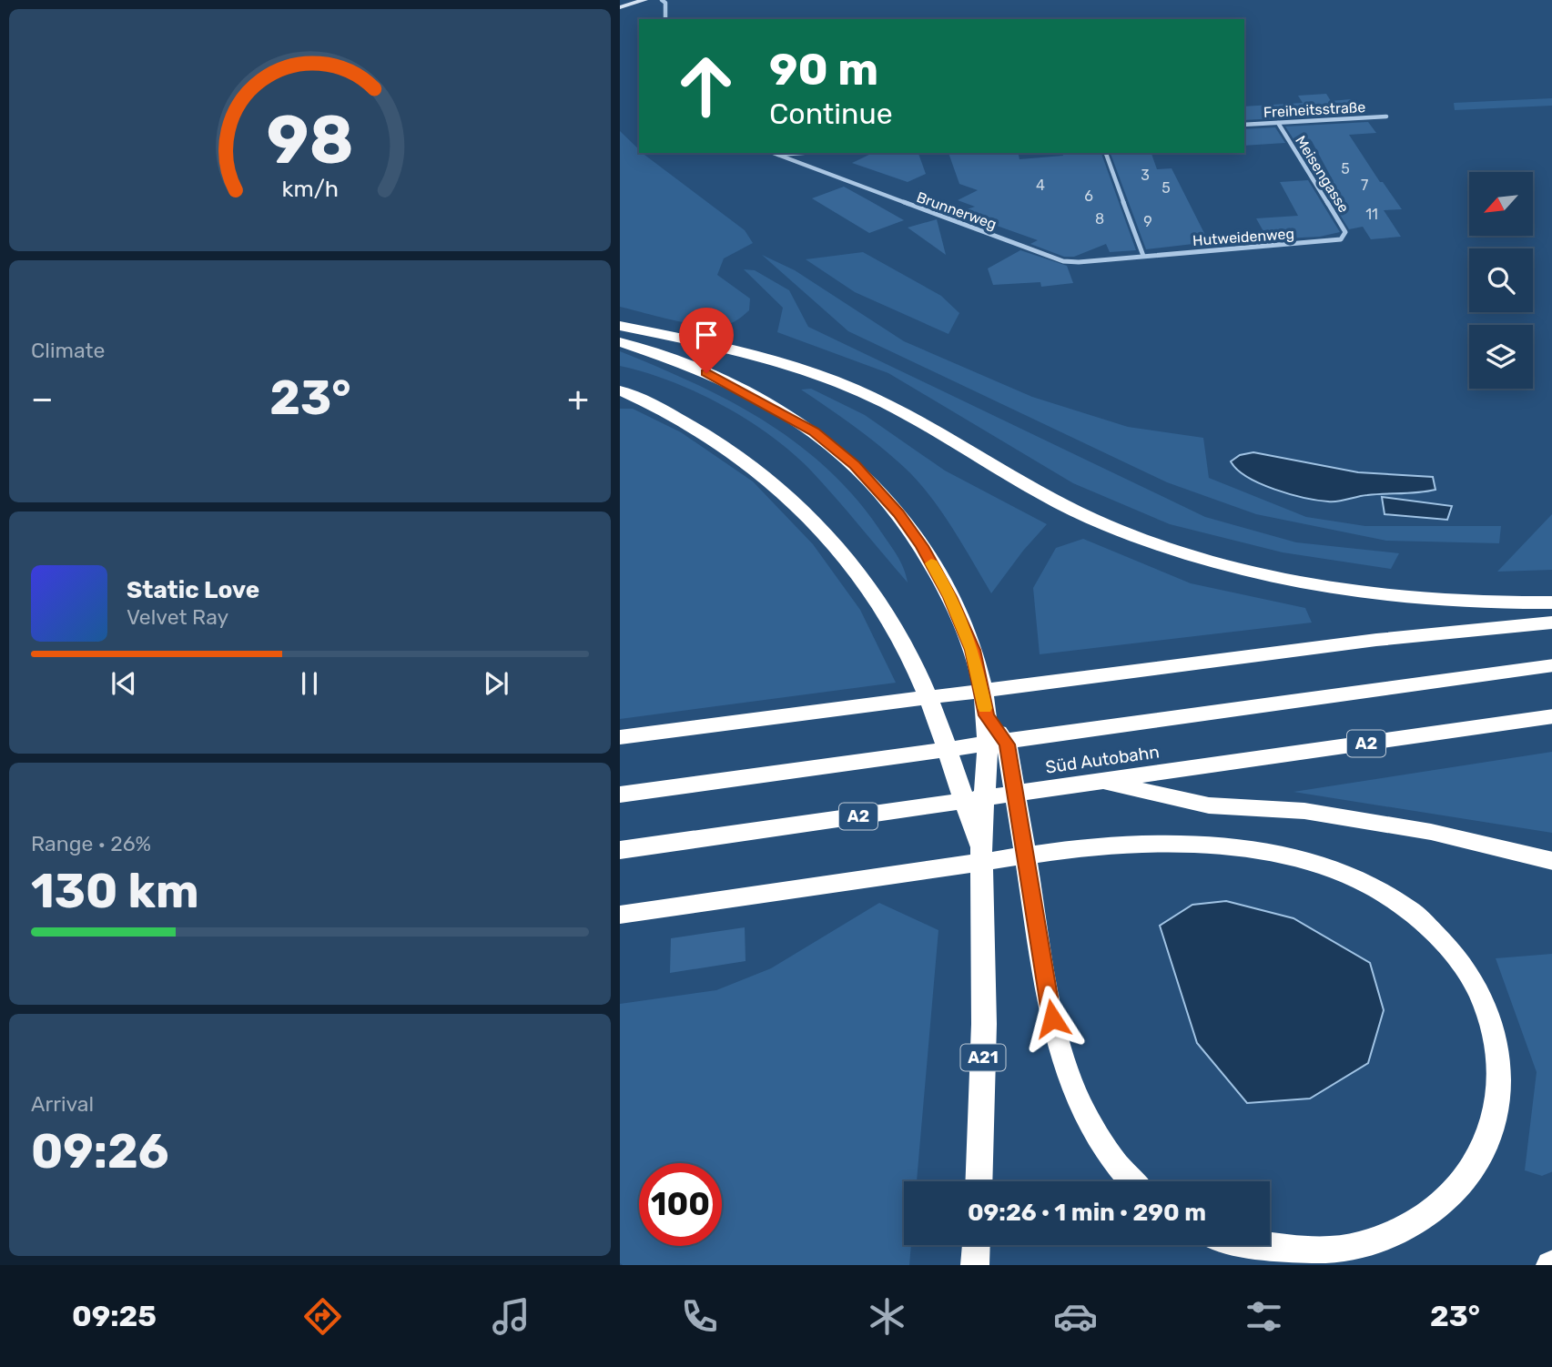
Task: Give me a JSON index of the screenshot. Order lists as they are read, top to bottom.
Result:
{
  "streets": {
    "highway": ["A2", "Süd Autobahn", "A21"],
    "street": [
      "Freiheitsstraße",
      "Meisengasse",
      "Brunnerweg",
      "Hutweidenweg"
    ]
  },
  "crossings": [
    ["Freiheitsstraße", "Meisengasse"],
    ["Meisengasse", "Hutweidenweg"],
    ["Brunnerweg", "Hutweidenweg"]
  ],
  "house_numbers": [
    "5",
    "3",
    "4",
    "7",
    "5",
    "6",
    "11",
    "8",
    "9"
  ],
  "north": "bottom left",
  "page": {
    "turn": ["90 m", "Continue"],
    "tile": [
      "Climate",
      ["Range · 26%", "130 km"],
      ["Arrival", "09:26"]
    ],
    "heat": ["−", "23°", "+"],
    "song": ["Static Love", "Velvet Ray"],
    "limit": "100",
    "trip": "09:26 · 1 min · 290 m",
    "tabs": ["09:25", "23°"],
    "gauge": ["98", "km/h"]
  }
}
